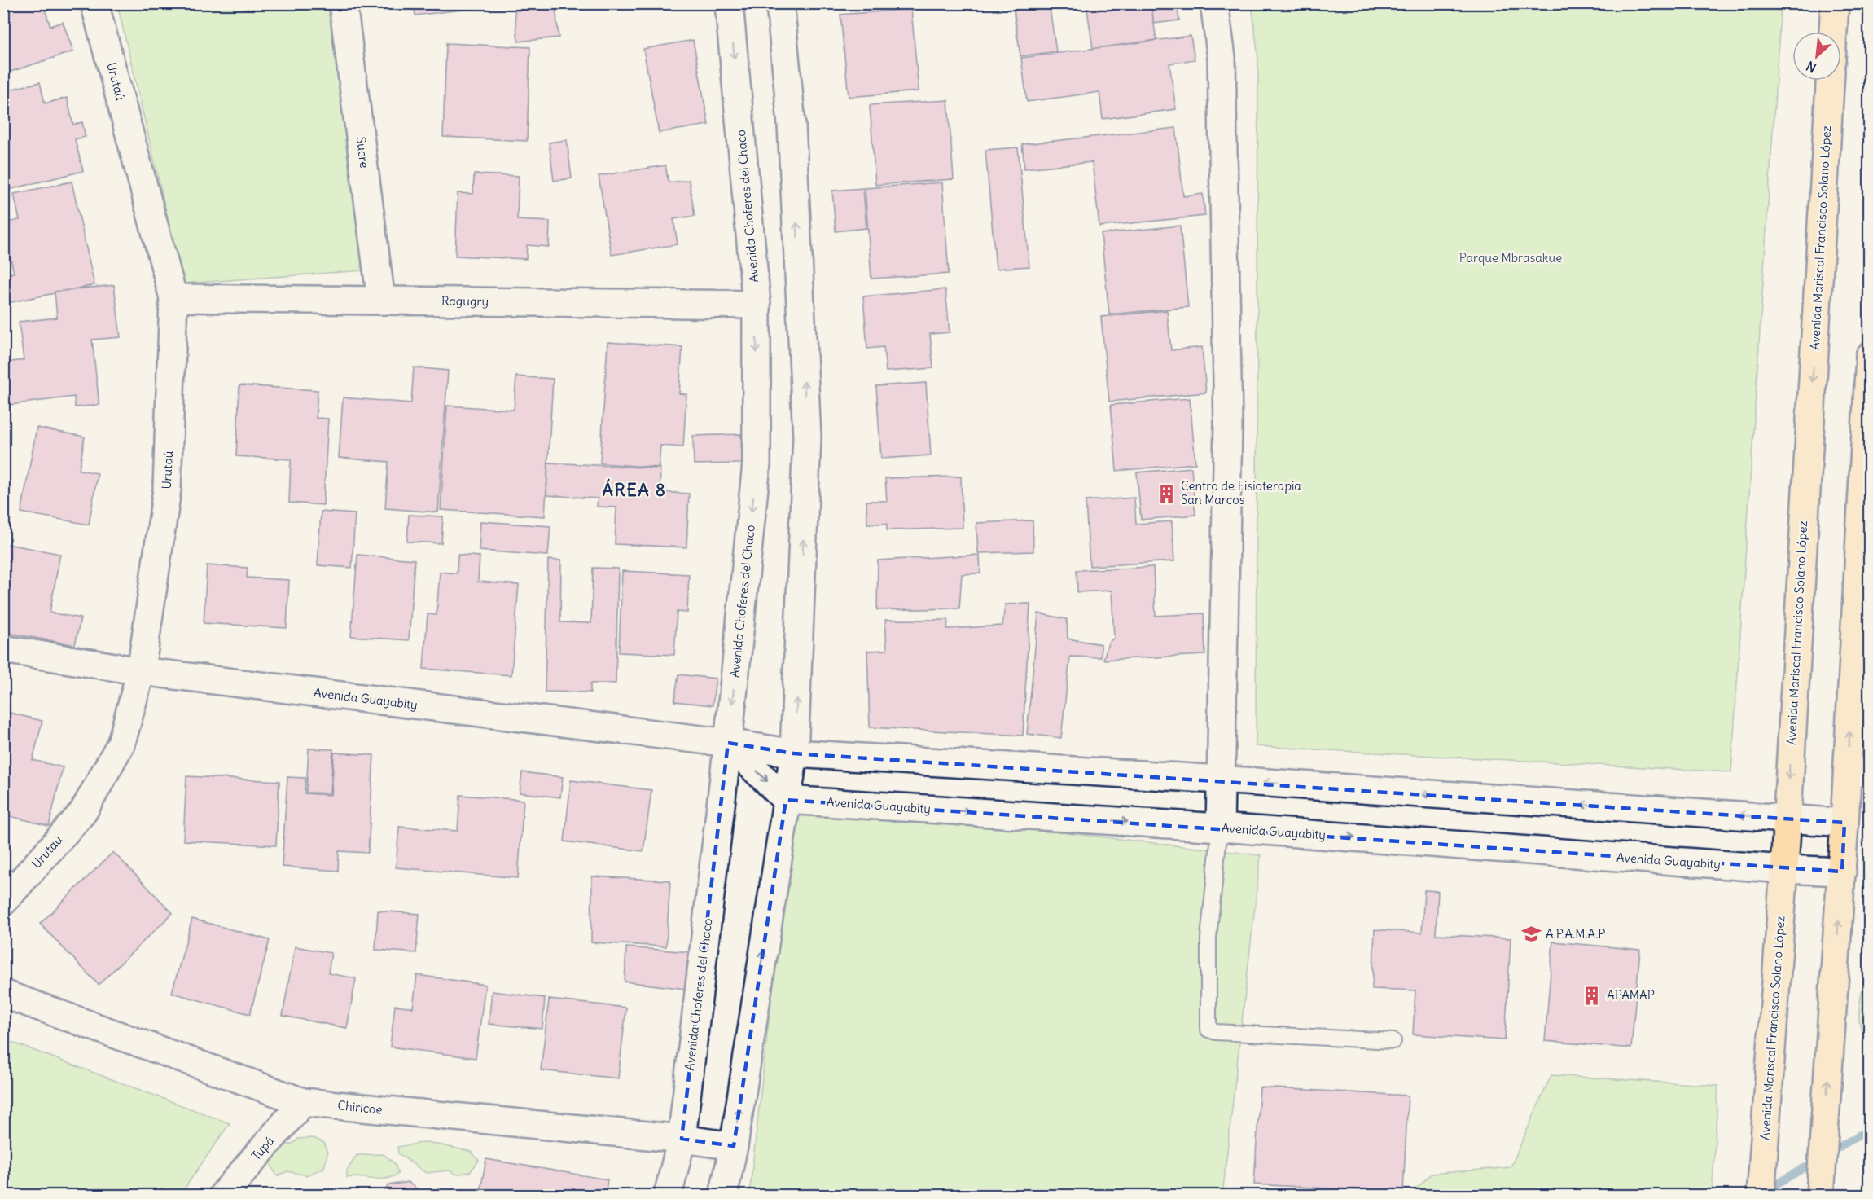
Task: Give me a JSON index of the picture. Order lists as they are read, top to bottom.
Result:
{
  "streets": {
    "main road": ["Avenida Mariscal Francisco Solano López"],
    "street": [
      "Urutaú",
      "Sucre",
      "Avenida Choferes del Chaco",
      "Ragugry",
      "Avenida Guayabity",
      "Chiricoe",
      "Tupá"
    ]
  },
  "crossings": [
    ["Urutaú", "Ragugry"],
    ["Urutaú", "Avenida Guayabity"],
    ["Sucre", "Ragugry"],
    ["Avenida Choferes del Chaco", "Ragugry"],
    ["Avenida Choferes del Chaco", "Avenida Guayabity"],
    ["Avenida Choferes del Chaco", "Chiricoe"],
    ["Avenida Mariscal Francisco Solano López", "Avenida Guayabity"],
    ["Chiricoe", "Tupá"]
  ],
  "districts": ["ÁREA 8"],
  "parks": ["Parque Mbrasakue"],
  "places": {
    "building": ["Centro de Fisioterapia San Marcos", "APAMAP"],
    "school or university": ["A.P.A.M.A.P"]
  },
  "north": "bottom left"
}
